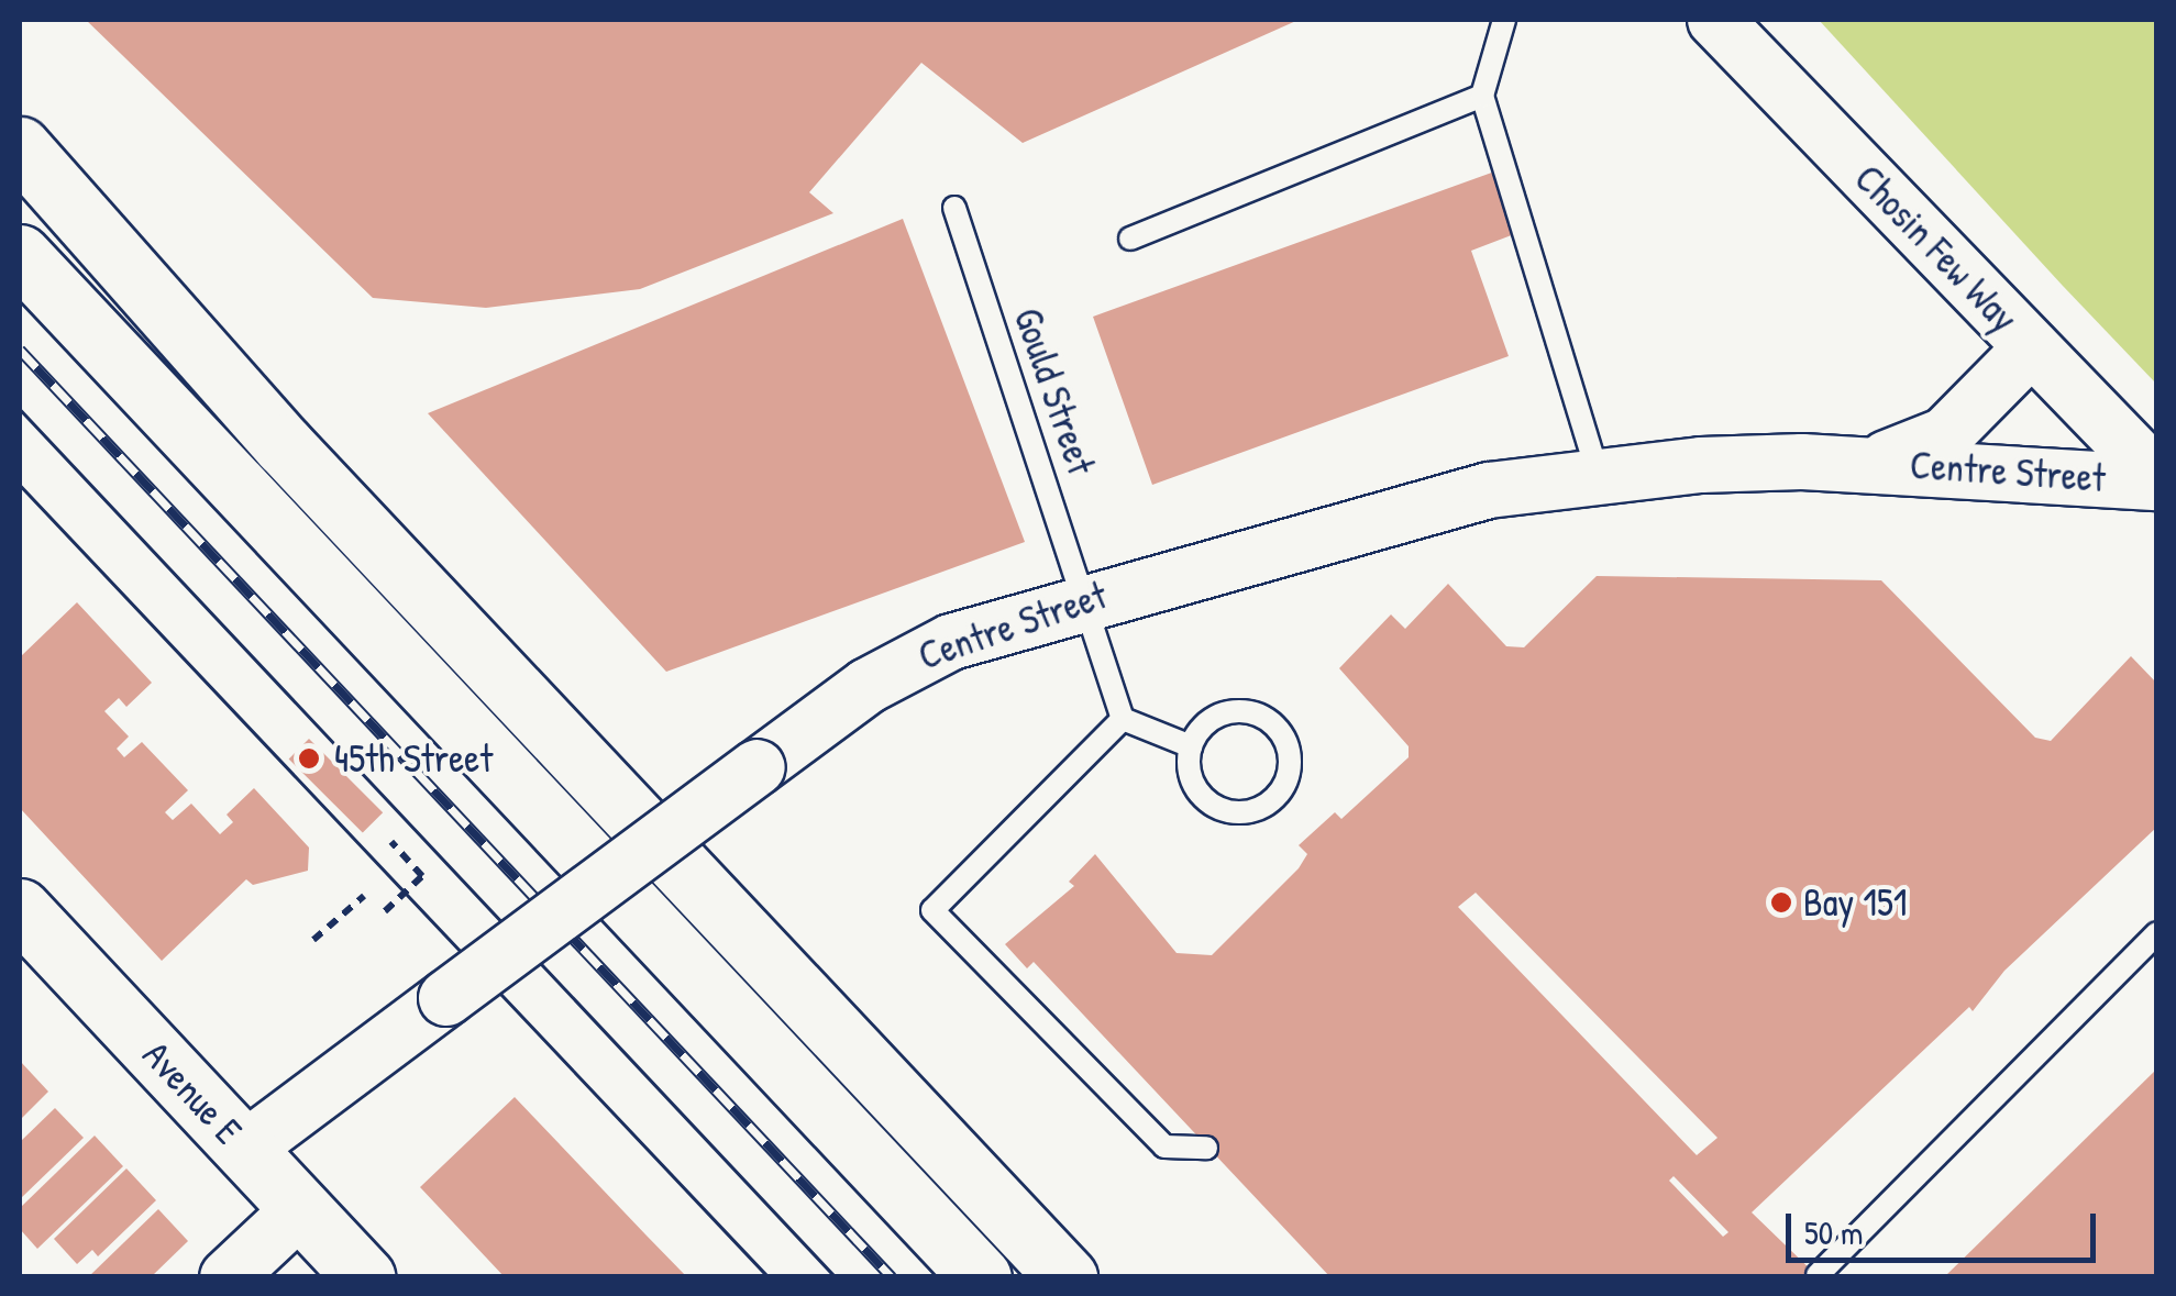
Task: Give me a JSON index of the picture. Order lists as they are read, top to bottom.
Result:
{
  "streets": {
    "main road": ["Avenue E"],
    "street": ["Chosin Few Way", "Centre Street"],
    "lane": ["Gould Street"]
  },
  "crossings": [
    ["Chosin Few Way", "Centre Street"],
    ["Gould Street", "Centre Street"],
    ["Centre Street", "Avenue E"]
  ],
  "places": ["45th Street", "Bay 151"],
  "scale_bar": "50 m"
}
